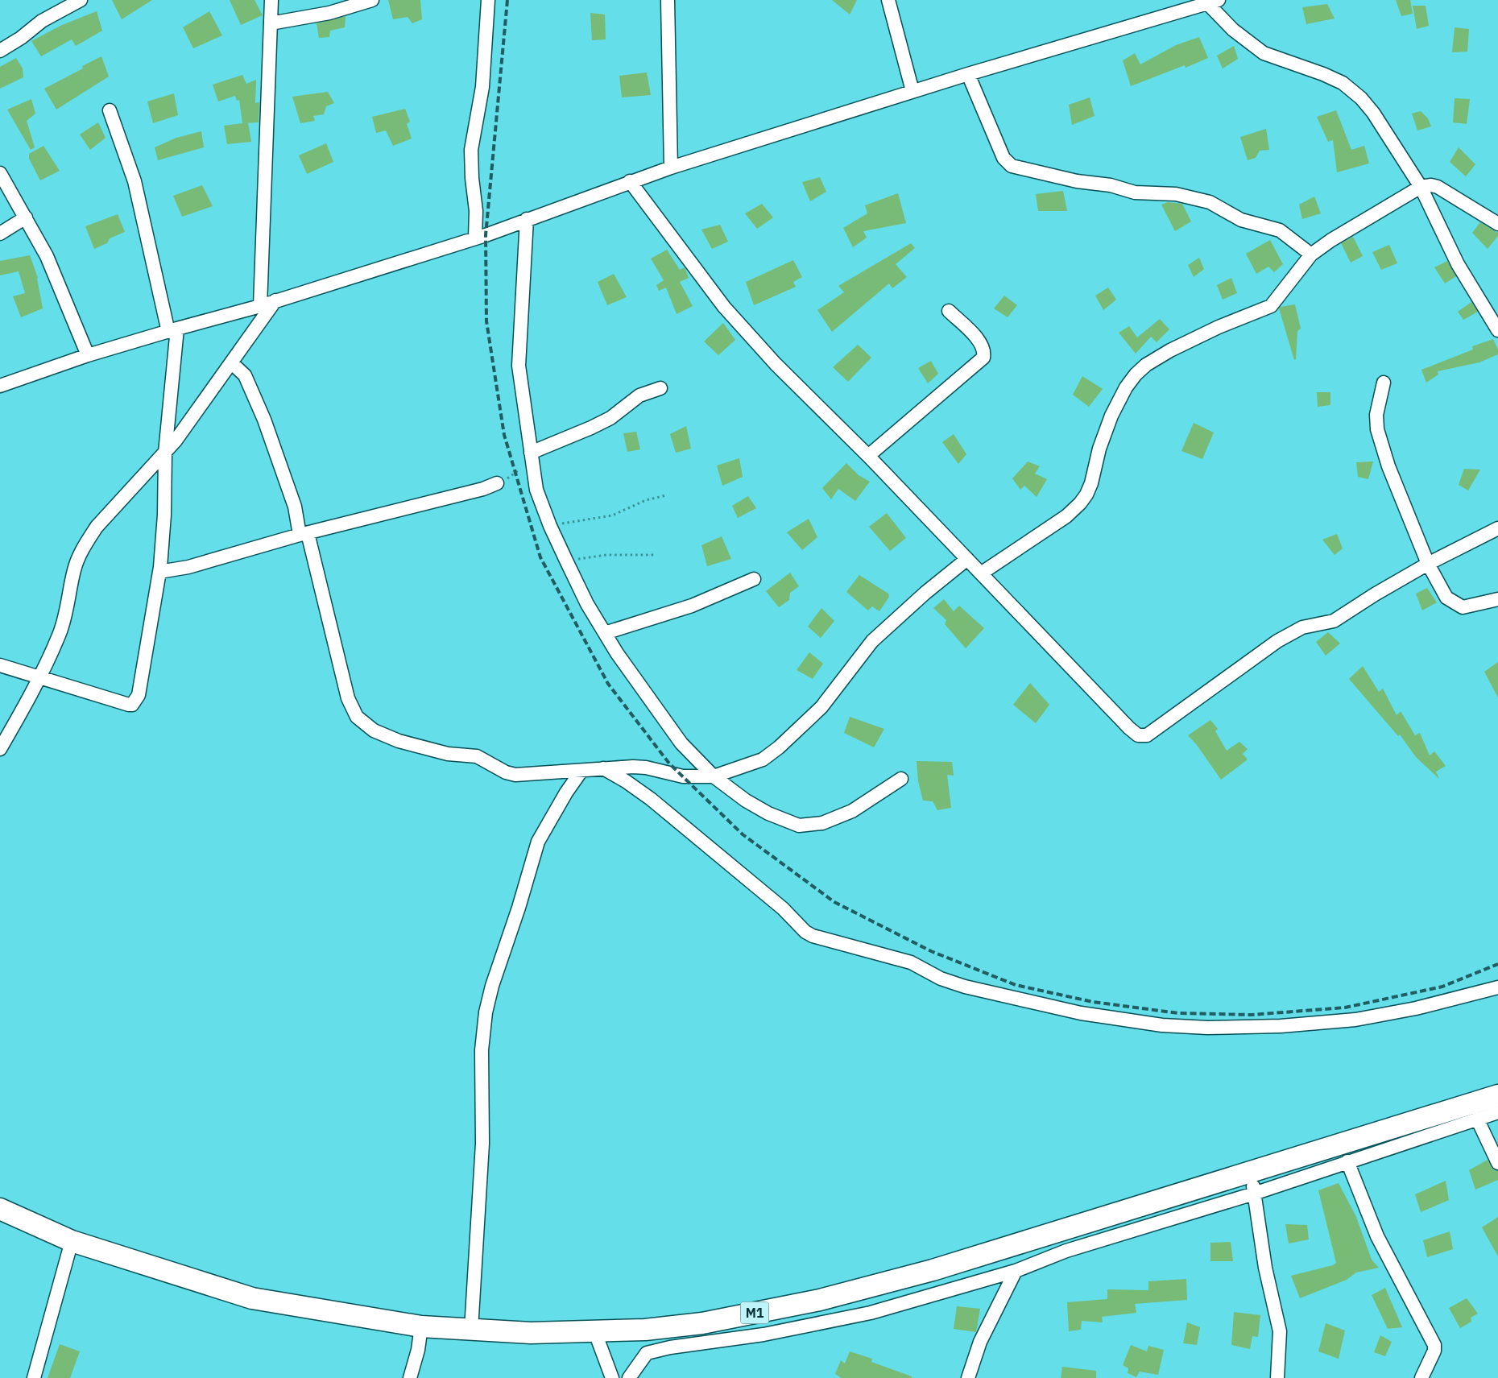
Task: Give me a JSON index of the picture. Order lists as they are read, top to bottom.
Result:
{
  "streets": {
    "main road": ["M1"]
  }
}
